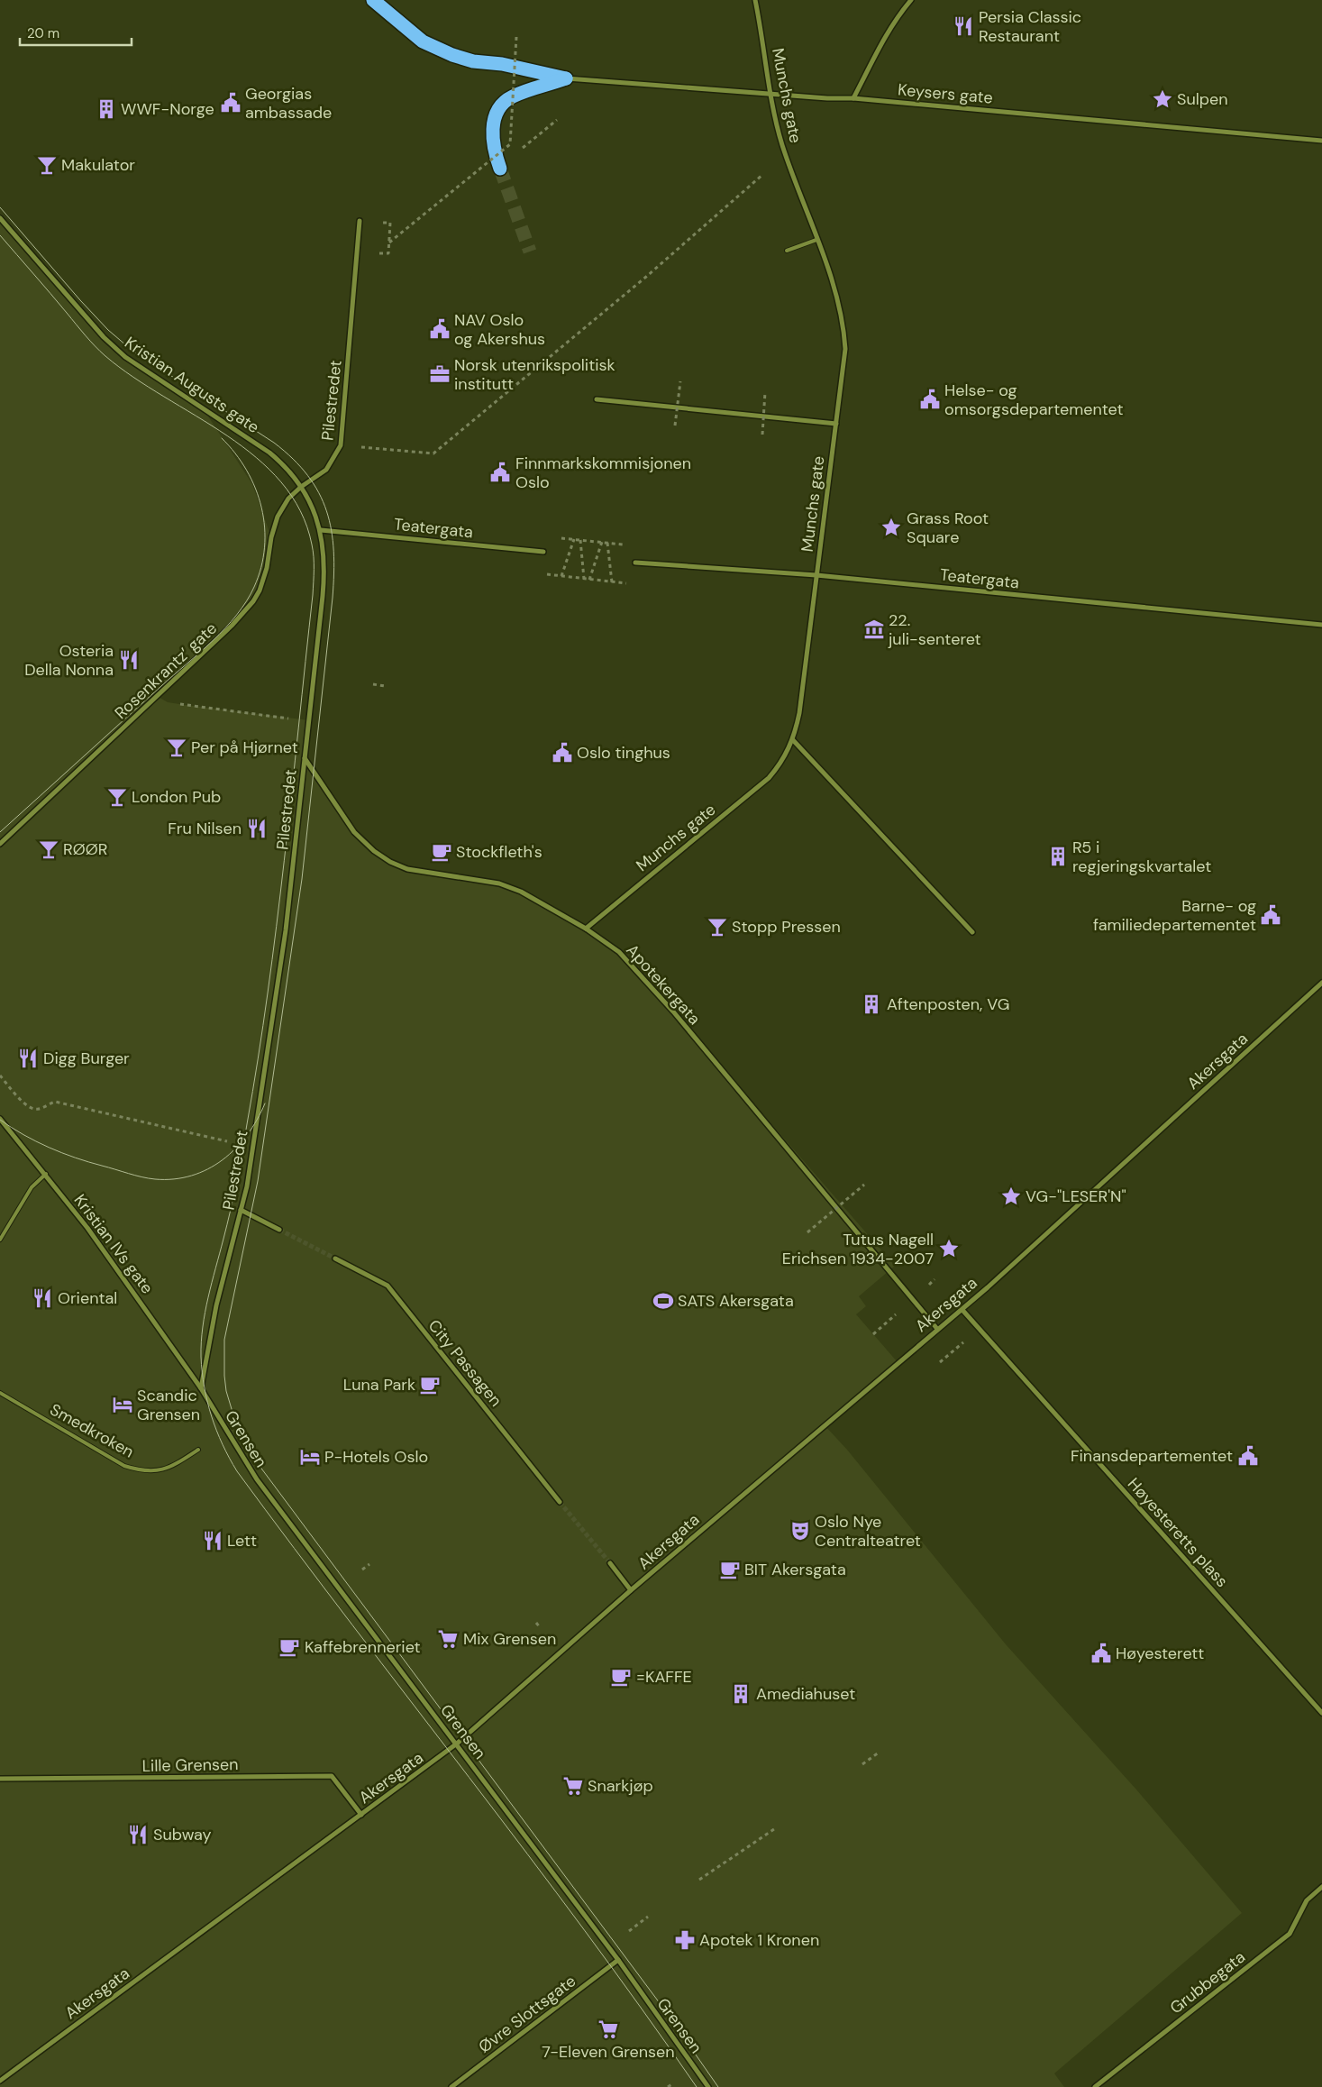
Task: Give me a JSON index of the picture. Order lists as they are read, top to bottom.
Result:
{
  "streets": {
    "street": [
      "Keysers gate",
      "Munchs gate",
      "Kristian Augusts gate",
      "Pilestredet",
      "Teatergata",
      "Rosenkrantz’ gate",
      "Apotekergata",
      "Akersgata",
      "Kristian IVs gate",
      "City Passagen",
      "Grensen",
      "Høyesteretts plass",
      "Lille Grensen",
      "Grubbegata",
      "Øvre Slottsgate"
    ],
    "lane": ["Smedkroken"]
  },
  "crossings": [
    ["Keysers gate", "Munchs gate"],
    ["Munchs gate", "Teatergata"],
    ["Munchs gate", "Apotekergata"],
    ["Kristian Augusts gate", "Pilestredet"],
    ["Kristian Augusts gate", "Rosenkrantz’ gate"],
    ["Pilestredet", "Teatergata"],
    ["Pilestredet", "Rosenkrantz’ gate"],
    ["Pilestredet", "Apotekergata"],
    ["Pilestredet", "Kristian IVs gate"],
    ["Pilestredet", "Grensen"],
    ["Apotekergata", "Akersgata"],
    ["Akersgata", "Grensen"],
    ["Akersgata", "Høyesteretts plass"],
    ["Akersgata", "Lille Grensen"],
    ["Kristian IVs gate", "Grensen"],
    ["Grensen", "Øvre Slottsgate"]
  ],
  "places": {
    "restaurant": [
      "Persia Classic Restaurant",
      "Osteria Della Nonna",
      "Fru Nilsen",
      "Digg Burger",
      "Oriental",
      "Lett",
      "Subway"
    ],
    "place": [
      "Sulpen",
      "Grass Root Square",
      "VG-\"LESER'N\"",
      "Tutus Nagell Erichsen 1934-2007"
    ],
    "public building": [
      "Georgias ambassade",
      "NAV Oslo og Akershus",
      "Helse- og omsorgsdepartementet",
      "Finnmarkskommisjonen Oslo",
      "Oslo tinghus",
      "Barne- og familiedepartementet",
      "Finansdepartementet",
      "Høyesterett"
    ],
    "building": [
      "WWF-Norge",
      "R5 i regjeringskvartalet",
      "Aftenposten, VG",
      "Amediahuset"
    ],
    "bar": [
      "Makulator",
      "Per på Hjørnet",
      "London Pub",
      "RØØR",
      "Stopp Pressen"
    ],
    "office": ["Norsk utenrikspolitisk institutt"],
    "museum": ["22. juli-senteret"],
    "cafe": [
      "Stockfleth's",
      "Luna Park",
      "BIT Akersgata",
      "Kaffebrenneriet",
      "=KAFFE"
    ],
    "sports": ["SATS Akersgata"],
    "hotel": ["Scandic Grensen", "P-Hotels Oslo"],
    "theatre": ["Oslo Nye Centralteatret"],
    "supermarket": ["Mix Grensen", "Snarkjøp", "7-Eleven Grensen"],
    "pharmacy": ["Apotek 1 Kronen"]
  },
  "scale_bar": "20 m"
}
